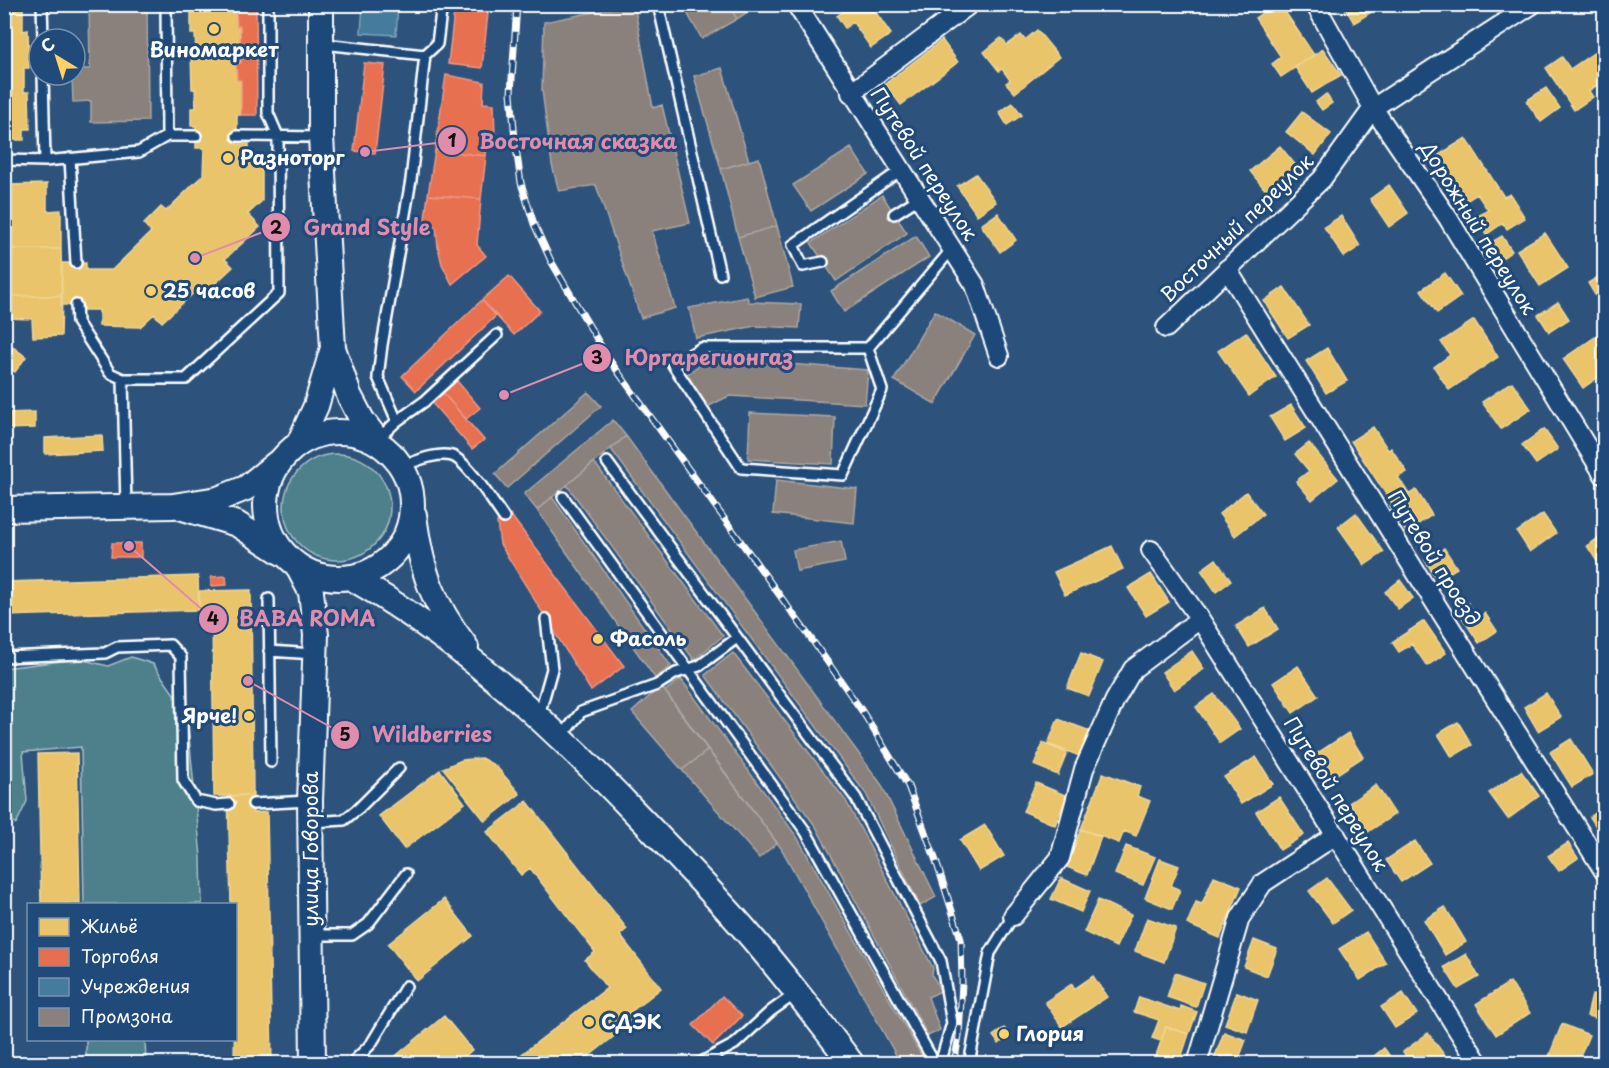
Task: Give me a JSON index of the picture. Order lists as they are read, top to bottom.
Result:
{
  "streets": {
    "main road": ["улица Говорова"],
    "street": [
      "Путевой переулок",
      "Восточный переулок",
      "Дорожный переулок",
      "Путевой проезд"
    ]
  },
  "crossings": [
    ["Восточный переулок", "Дорожный переулок"],
    ["Восточный переулок", "Путевой проезд"]
  ],
  "places": [
    "Виномаркет",
    "Восточная сказка",
    "Разноторг",
    "Grand Style",
    "25 часов",
    "Юргарегионгаз",
    "BABA ROMA",
    "Фасоль",
    "Wildberries",
    "Ярче!",
    "СДЭК",
    "Глория"
  ],
  "legend": [
    "Жильё",
    "Торговля",
    "Учреждения",
    "Промзона"
  ],
  "north": "top left"
}
